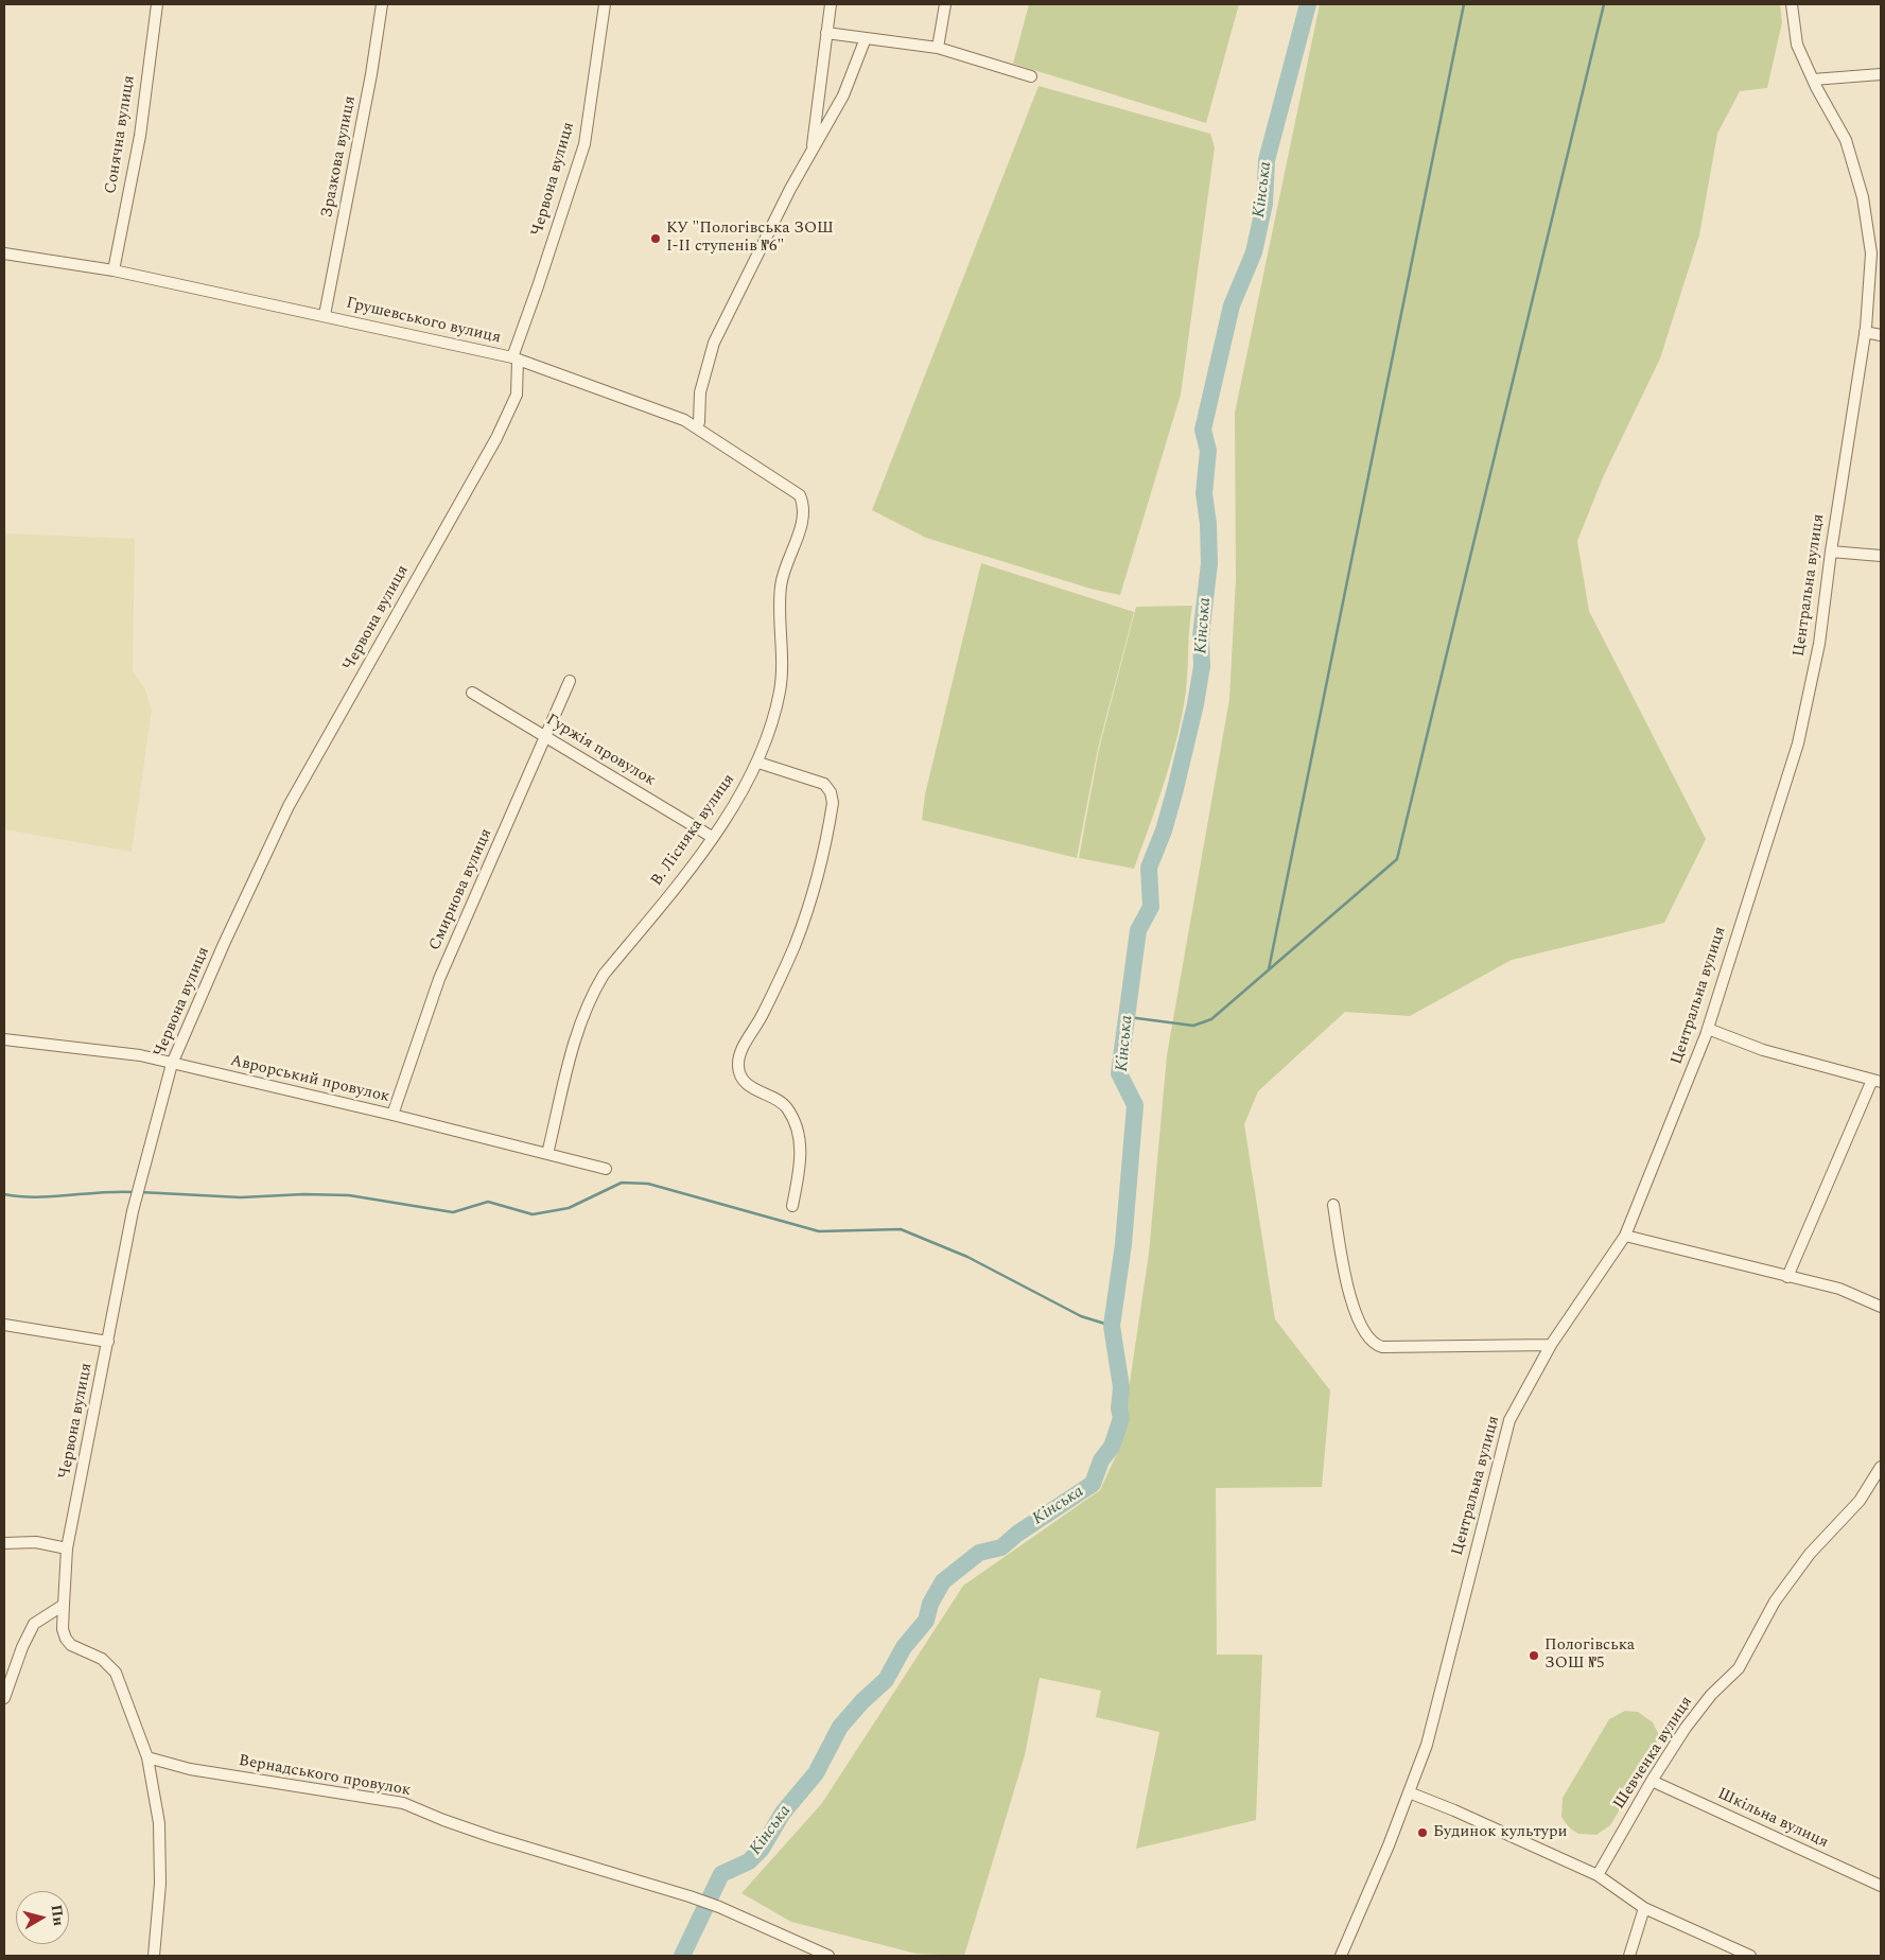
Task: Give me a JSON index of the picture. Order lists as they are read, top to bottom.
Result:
{
  "streets": {
    "street": [
      "Сонячна вулиця",
      "Зразкова вулиця",
      "Червона вулиця",
      "Грушевського вулиця",
      "Центральна вулиця",
      "Гуржія провулок",
      "В. Лісняка вулиця",
      "Смирнова вулиця",
      "Аврорський провулок",
      "Шевченка вулиця",
      "Вернадського провулок",
      "Шкільна вулиця"
    ]
  },
  "crossings": [
    ["Сонячна вулиця", "Грушевського вулиця"],
    ["Зразкова вулиця", "Грушевського вулиця"],
    ["Червона вулиця", "Грушевського вулиця"],
    ["Червона вулиця", "Аврорський провулок"],
    ["Грушевського вулиця", "В. Лісняка вулиця"],
    ["Гуржія провулок", "В. Лісняка вулиця"],
    ["Гуржія провулок", "Смирнова вулиця"],
    ["В. Лісняка вулиця", "Аврорський провулок"],
    ["Смирнова вулиця", "Аврорський провулок"],
    ["Шевченка вулиця", "Шкільна вулиця"]
  ],
  "water": ["Кінська"],
  "places": ["КУ \"Пологівська ЗОШ І-ІІ ступенів №6\"", "Пологівська ЗОШ №5", "Будинок культури"],
  "north": "right"
}
